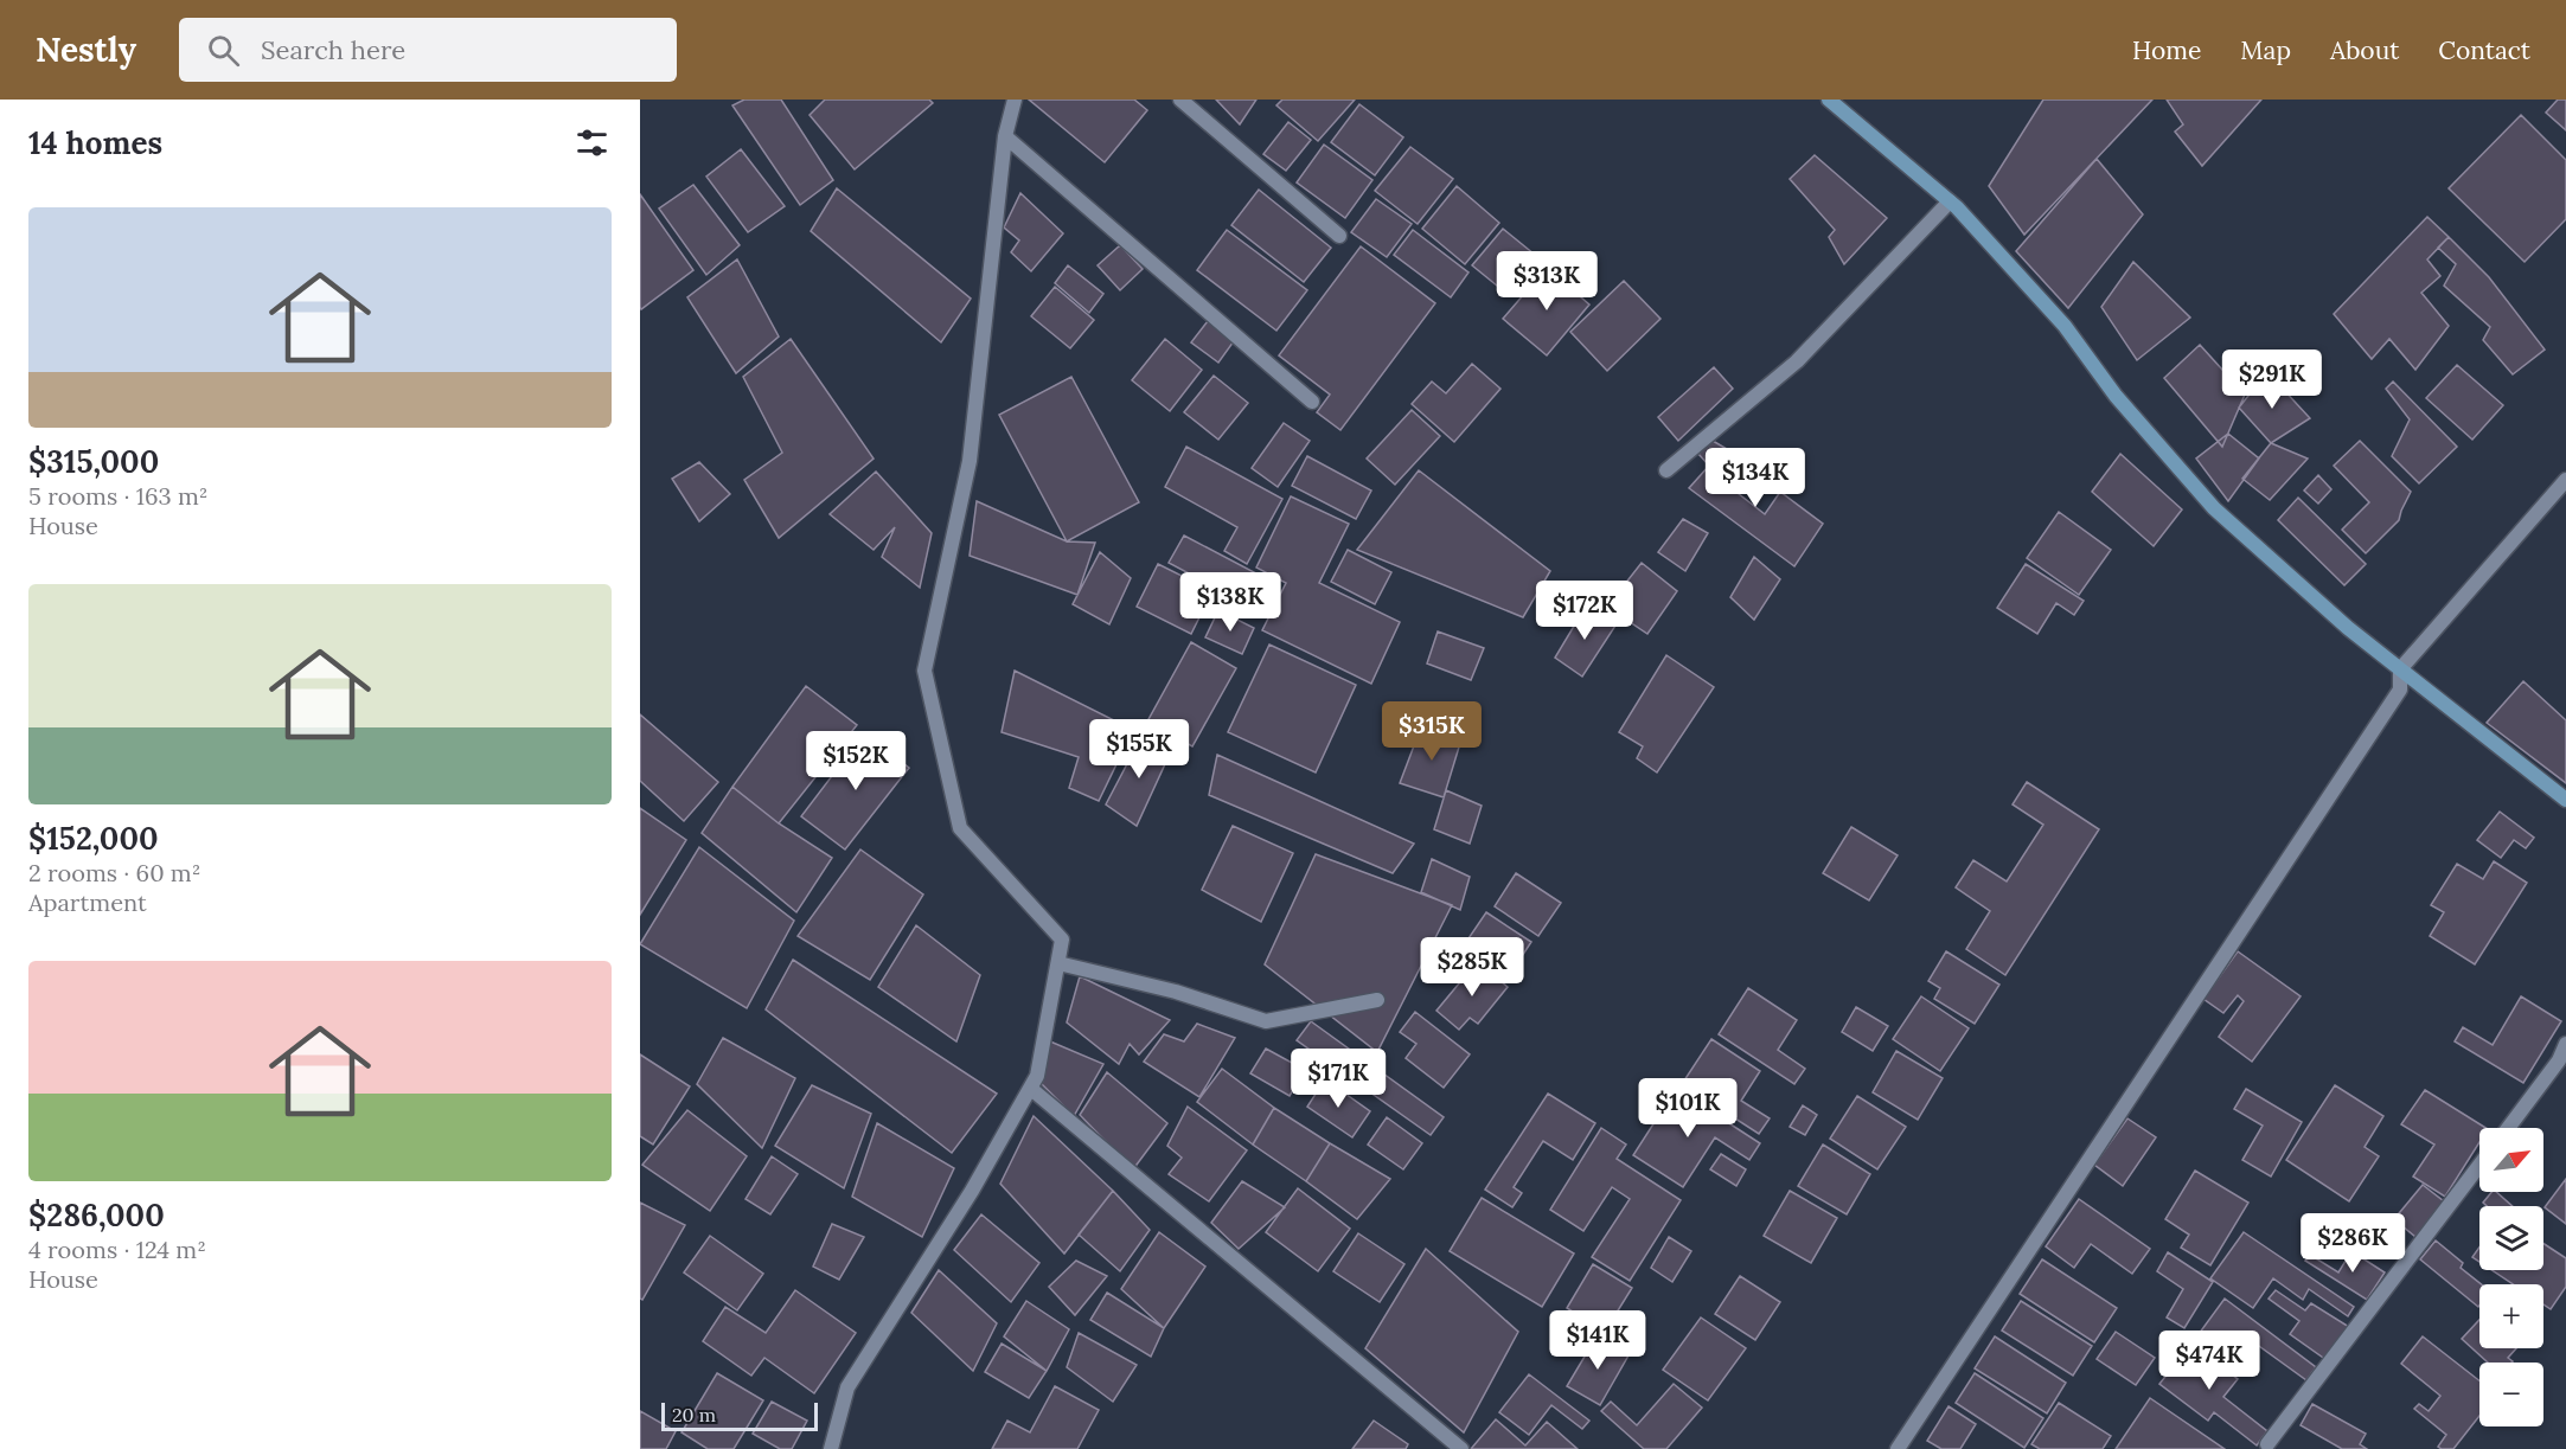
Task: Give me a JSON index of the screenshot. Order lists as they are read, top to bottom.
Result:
{
  "scale_bar": "20 m",
  "north": "top right",
  "page": {
    "header": "Nestly",
    "search": "Search here",
    "nav": [
      "Home",
      "Map",
      "About",
      "Contact"
    ],
    "heading": "14 homes",
    "list": [
      {
        "name": "$315,000",
        "note": "5 rooms · 163 m² · House"
      },
      {
        "name": "$152,000",
        "note": "2 rooms · 60 m² · Apartment"
      },
      {
        "name": "$286,000",
        "note": "4 rooms · 124 m² · House"
      }
    ],
    "price": [
      "$313K",
      "$291K",
      "$134K",
      "$138K",
      "$172K",
      "$315K",
      "$155K",
      "$152K",
      "$285K",
      "$171K",
      "$101K",
      "$286K",
      "$141K",
      "$474K"
    ],
    "map_buttons": ["+", "−"],
    "scale": "20 m"
  }
}
